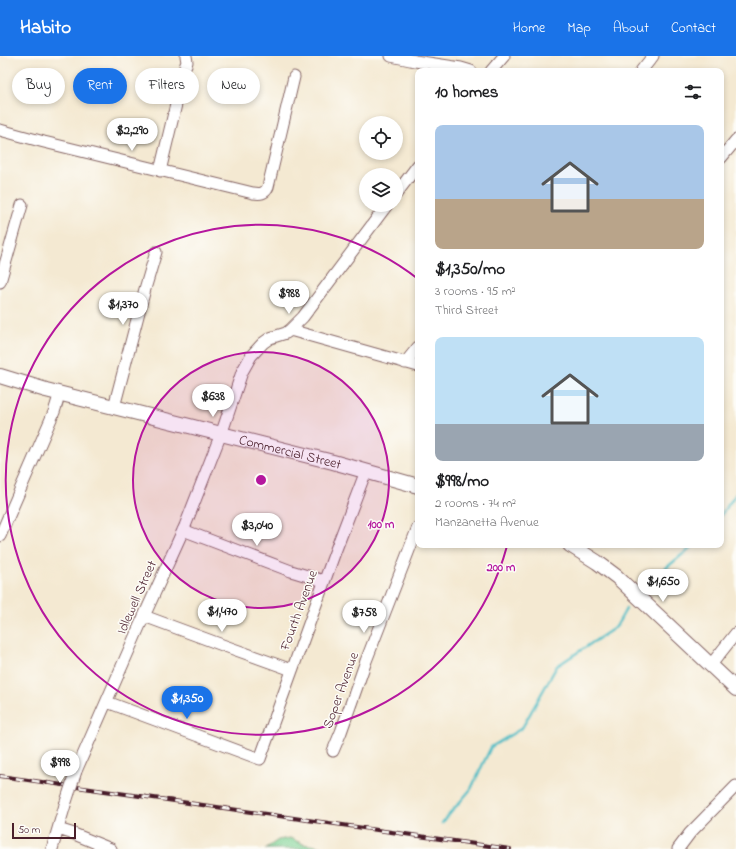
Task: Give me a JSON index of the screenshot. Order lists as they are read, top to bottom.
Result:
{
  "streets": {
    "main road": ["Commercial Street"],
    "street": ["Idlewell Street", "Fourth Avenue", "Soper Avenue"]
  },
  "crossings": [
    ["Commercial Street", "Idlewell Street"],
    ["Commercial Street", "Fourth Avenue"],
    ["Idlewell Street", "Fourth Avenue"]
  ],
  "scale_bar": "50 m",
  "page": {
    "header": "Habito",
    "nav": [
      "Home",
      "Map",
      "About",
      "Contact"
    ],
    "chip": [
      "Buy",
      "Rent",
      "Filters",
      "New"
    ],
    "heading": "10 homes",
    "list": [
      {
        "name": "$1,350/mo",
        "note": "3 rooms · 95 m² · Third Street"
      },
      {
        "name": "$998/mo",
        "note": "2 rooms · 74 m² · Manzanetta Avenue"
      }
    ],
    "price": [
      "$2,290",
      "$988",
      "$1,370",
      "$638",
      "$3,040",
      "$1,650",
      "$1,470",
      "$758",
      "$1,350",
      "$998"
    ],
    "scale": "50 m"
  },
  "rings": ["100 m", "200 m"]
}
